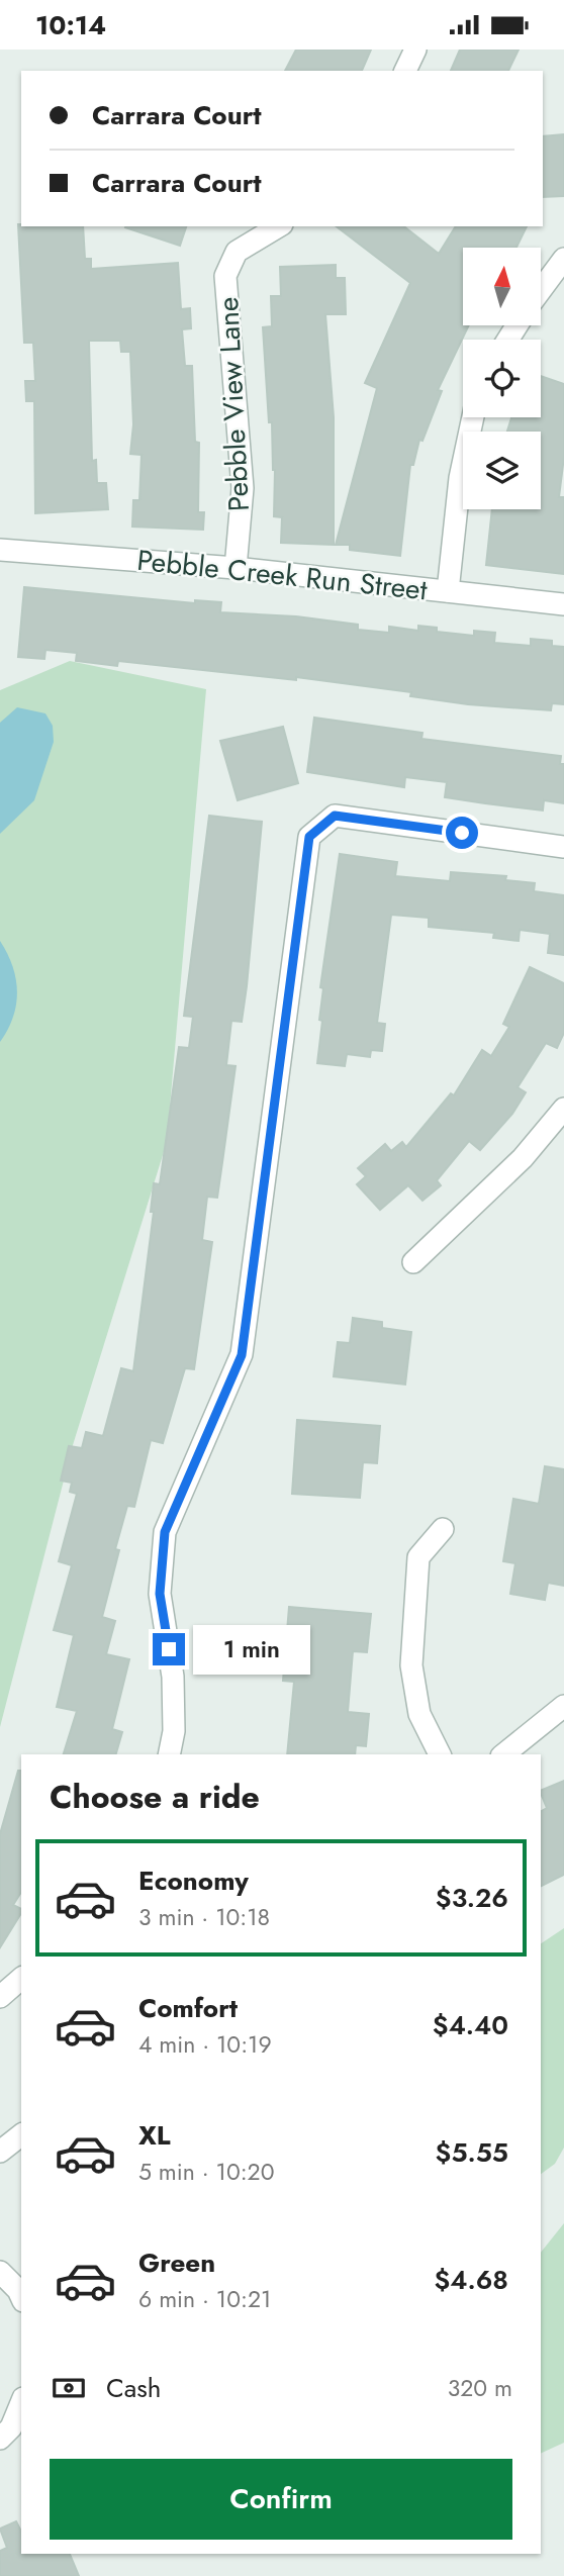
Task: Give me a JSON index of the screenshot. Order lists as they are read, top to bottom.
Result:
{
  "streets": {
    "street": ["Pebble View Lane", "Pebble Creek Run Street"]
  },
  "crossings": [
    ["Pebble View Lane", "Pebble Creek Run Street"]
  ],
  "north": "top",
  "page": {
    "status": "10:14",
    "banner": ["Carrara Court", "Carrara Court"],
    "bubble": "1 min",
    "heading": "Choose a ride",
    "list": [
      {
        "name": "Economy",
        "note": "3 min · 10:18",
        "value": "$3.26"
      },
      {
        "name": "Comfort",
        "note": "4 min · 10:19",
        "value": "$4.40"
      },
      {
        "name": "XL",
        "note": "5 min · 10:20",
        "value": "$5.55"
      },
      {
        "name": "Green",
        "note": "6 min · 10:21",
        "value": "$4.68"
      }
    ],
    "pay": ["Cash", "320 m"],
    "buttons": "Confirm"
  }
}
